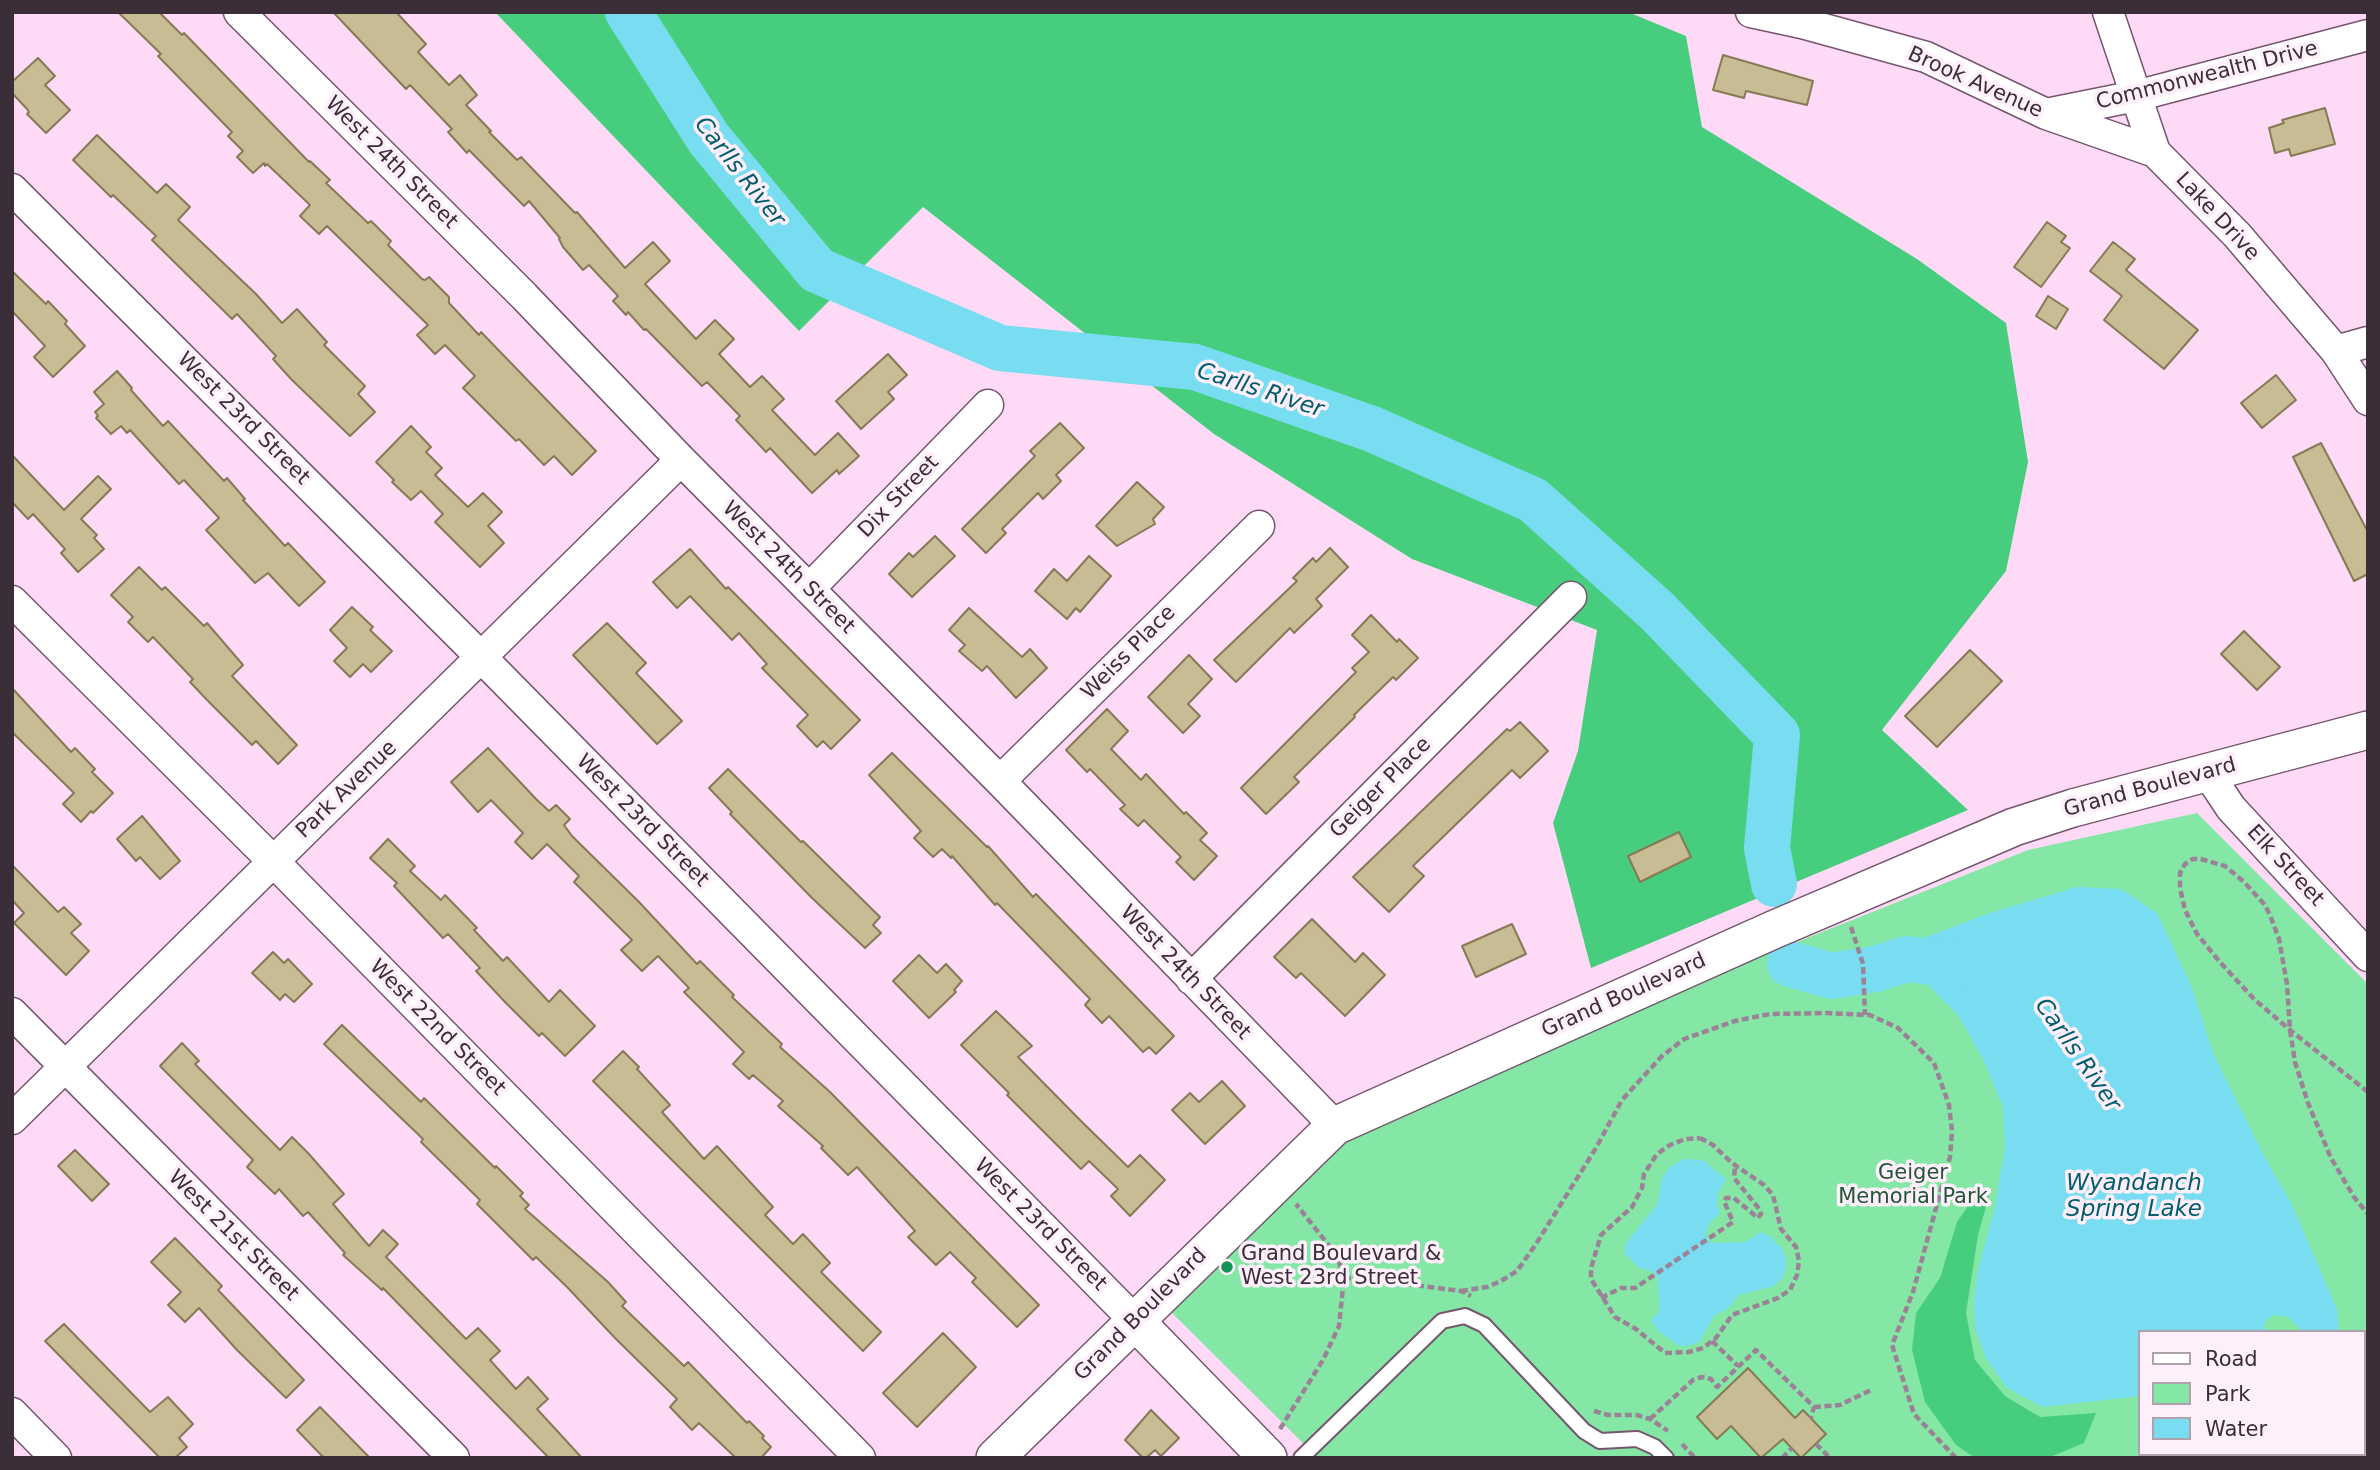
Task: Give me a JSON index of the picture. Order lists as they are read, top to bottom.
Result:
{
  "streets": {
    "street": [
      "Commonwealth Drive",
      "Brook Avenue",
      "West 24th Street",
      "Lake Drive",
      "West 23rd Street",
      "Dix Street",
      "Weiss Place",
      "Geiger Place",
      "Grand Boulevard",
      "Park Avenue",
      "Elk Street",
      "West 22nd Street",
      "West 21st Street"
    ]
  },
  "crossings": [
    ["Commonwealth Drive", "Brook Avenue"],
    ["Commonwealth Drive", "Lake Drive"],
    ["Brook Avenue", "Lake Drive"],
    ["West 24th Street", "Dix Street"],
    ["West 24th Street", "Weiss Place"],
    ["West 24th Street", "Geiger Place"],
    ["West 24th Street", "Grand Boulevard"],
    ["West 24th Street", "Park Avenue"],
    ["West 23rd Street", "Grand Boulevard"],
    ["West 23rd Street", "Park Avenue"],
    ["Grand Boulevard", "Elk Street"],
    ["Park Avenue", "West 22nd Street"],
    ["Park Avenue", "West 21st Street"]
  ],
  "water": ["Carlls River", "Wyandanch Spring Lake"],
  "parks": ["Geiger Memorial Park"],
  "places": ["Grand Boulevard & West 23rd Street"],
  "legend": ["Road", "Park", "Water"]
}
